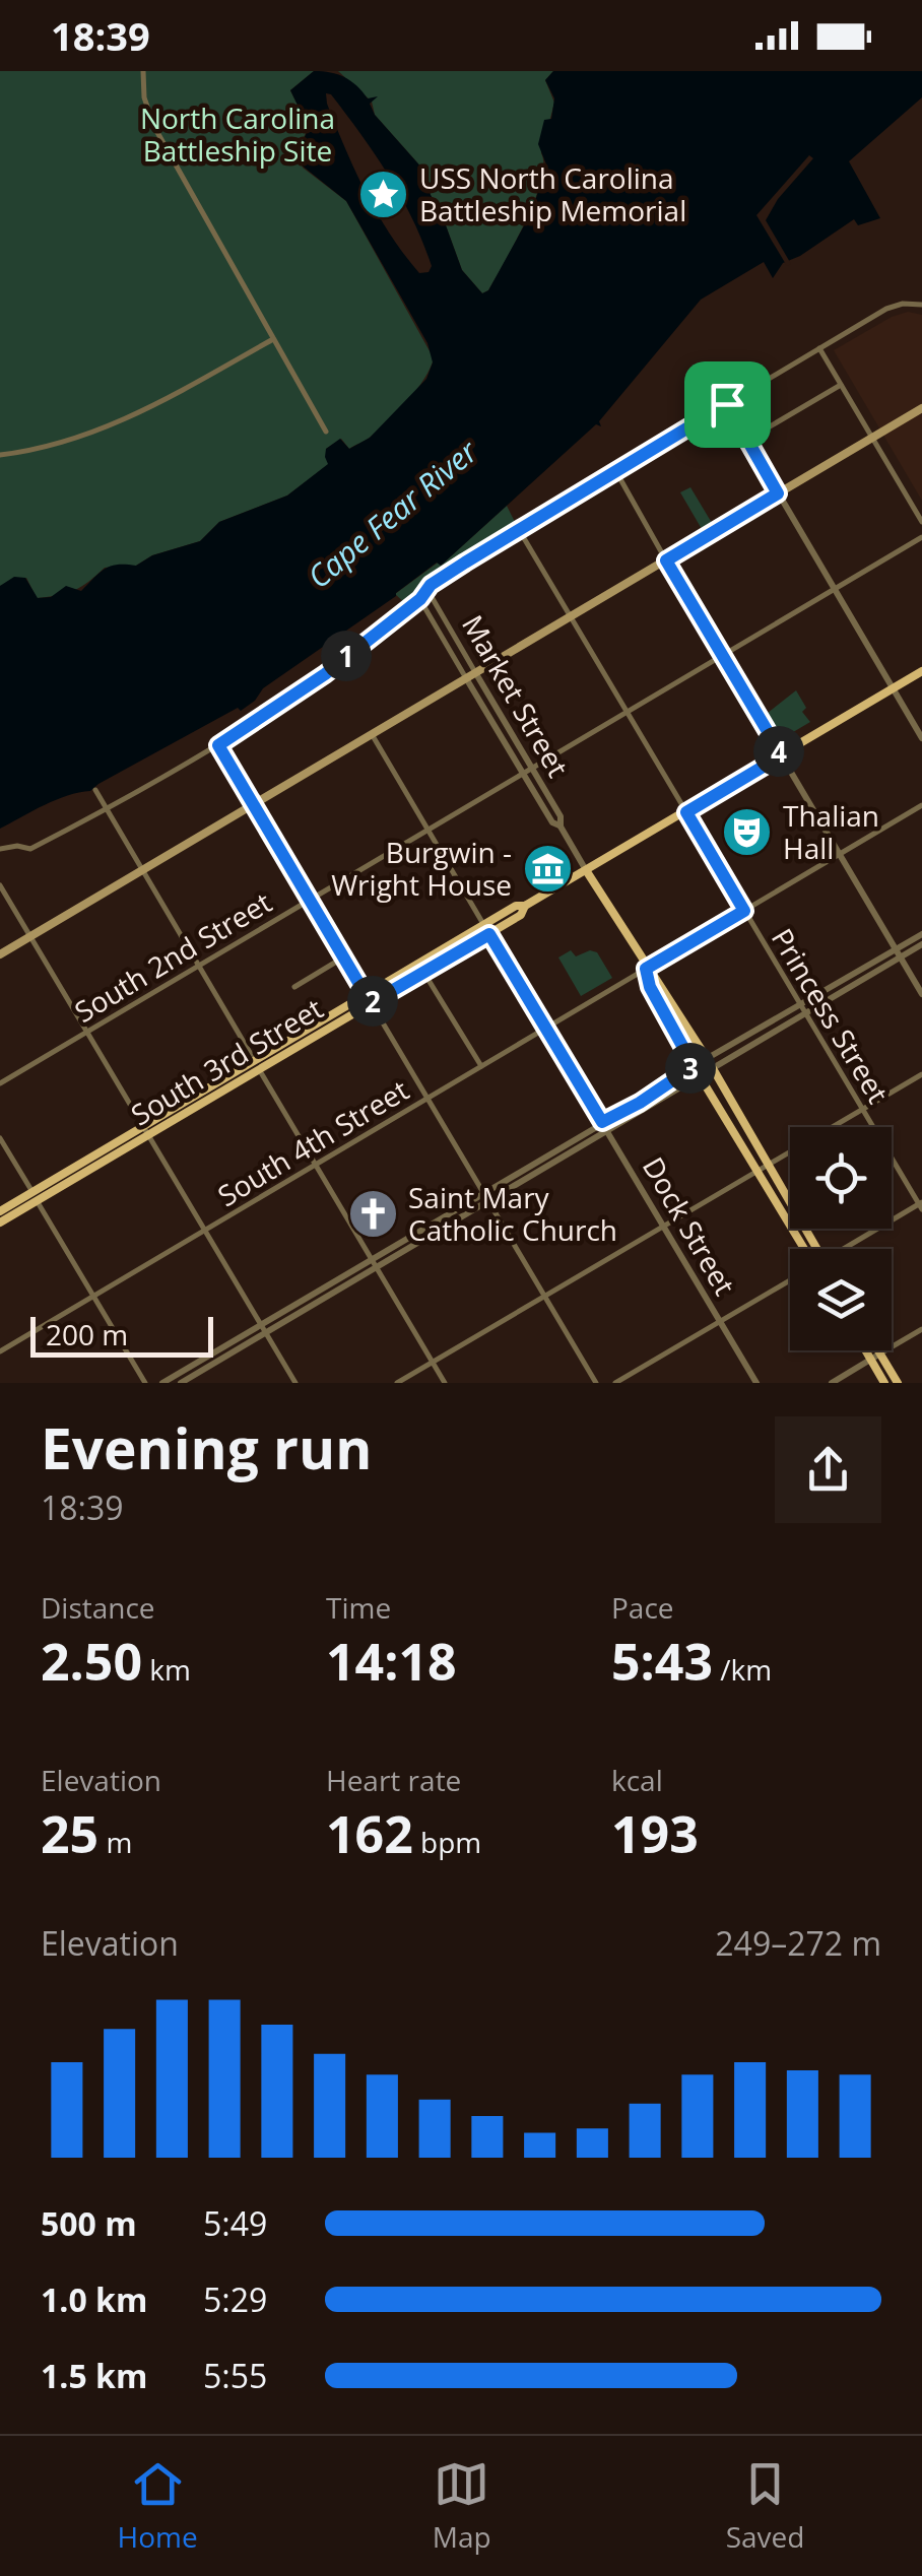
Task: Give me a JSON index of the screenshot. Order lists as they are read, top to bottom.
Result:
{
  "streets": {
    "main road": ["Market Street", "South 3rd Street"],
    "street": [
      "South 2nd Street",
      "Princess Street",
      "South 4th Street",
      "Dock Street"
    ]
  },
  "crossings": [
    ["Market Street", "South 2nd Street"],
    ["Market Street", "South 3rd Street"],
    ["Market Street", "South 4th Street"],
    ["South 2nd Street", "Princess Street"],
    ["South 2nd Street", "Dock Street"],
    ["Princess Street", "South 3rd Street"],
    ["Princess Street", "South 4th Street"],
    ["South 3rd Street", "Dock Street"],
    ["South 4th Street", "Dock Street"]
  ],
  "water": ["Cape Fear River"],
  "parks": ["North Carolina Battleship Site"],
  "places": {
    "place": ["USS North Carolina Battleship Memorial"],
    "theatre": ["Thalian Hall"],
    "museum": ["Burgwin - Wright House"],
    "church": ["Saint Mary Catholic Church"]
  },
  "scale_bar": "200 m",
  "page": {
    "status": "18:39",
    "pins": [
      "1",
      "4",
      "2",
      "3"
    ],
    "scale": "200 m",
    "heading": ["Evening run", "18:39"],
    "stats": [
      ["Distance", "2.50 km"],
      ["Time", "14:18"],
      ["Pace", "5:43 /km"],
      ["Elevation", "25 m"],
      ["Heart rate", "162 bpm"],
      ["kcal", "193"]
    ],
    "chart": ["Elevation", "249–272 m"],
    "list": [
      {
        "name": "500 m",
        "note": "5:49"
      },
      {
        "name": "1.0 km",
        "note": "5:29"
      },
      {
        "name": "1.5 km",
        "note": "5:55"
      }
    ],
    "tabs": ["Home", "Map", "Saved"]
  }
}
